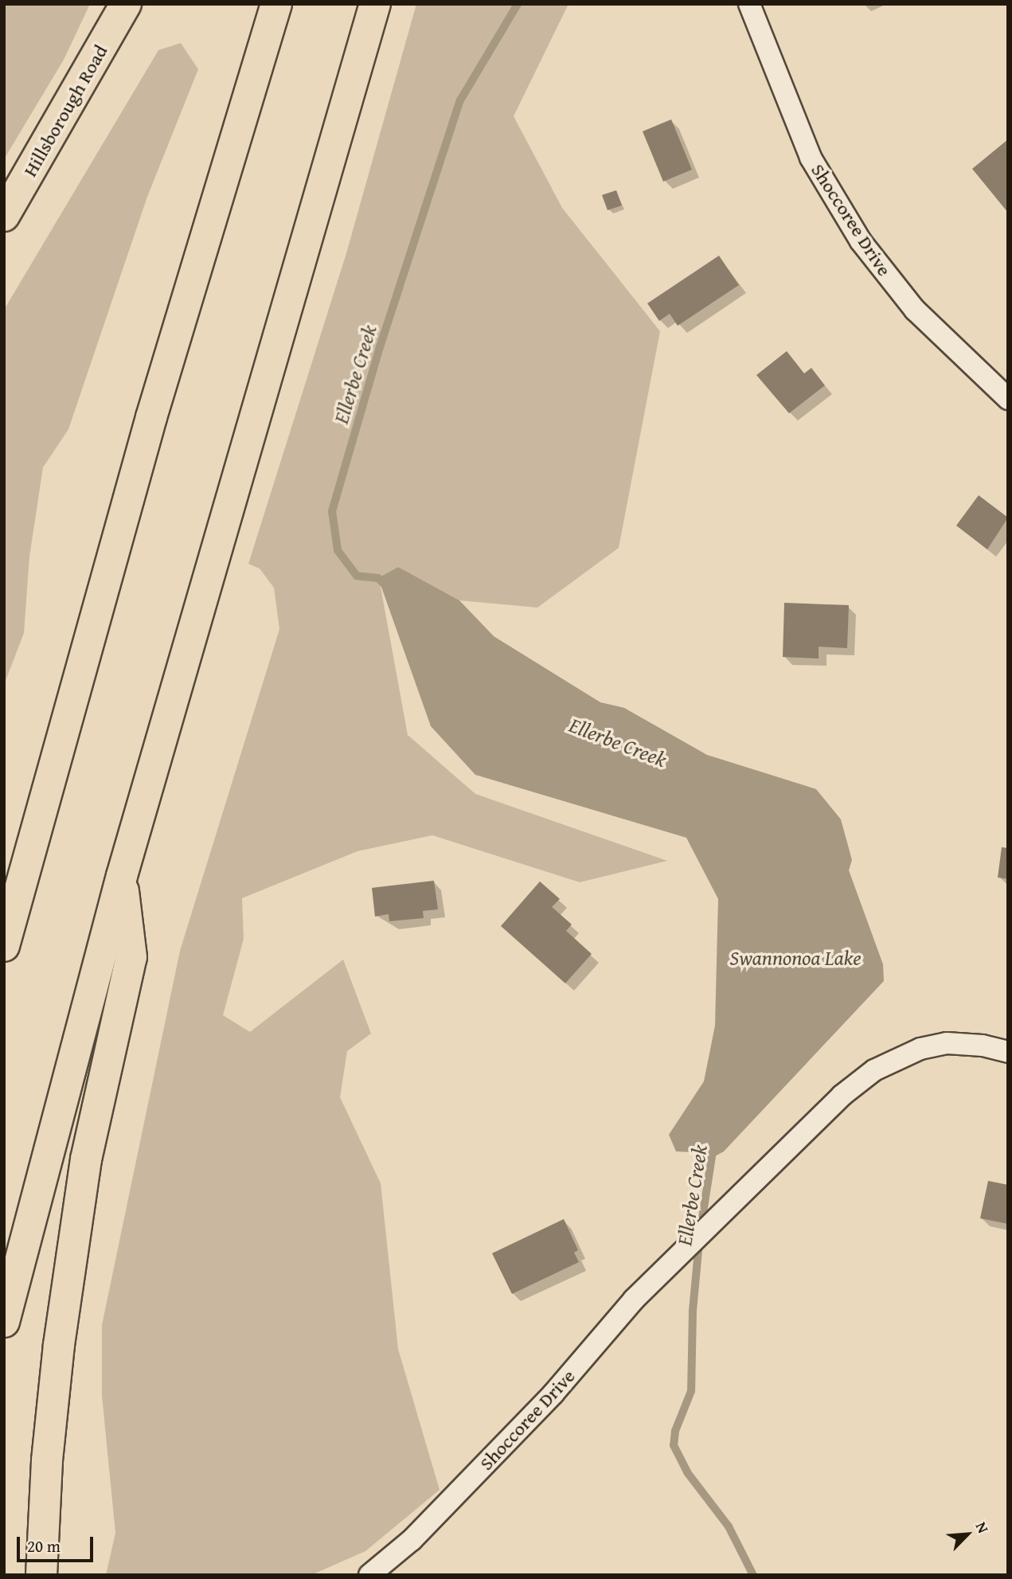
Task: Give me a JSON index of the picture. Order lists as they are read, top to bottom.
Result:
{
  "streets": {
    "main road": ["Hillsborough Road"],
    "street": ["Shoccoree Drive"]
  },
  "water": ["Ellerbe Creek", "Swannonoa Lake"],
  "scale_bar": "20 m",
  "north": "top right"
}
